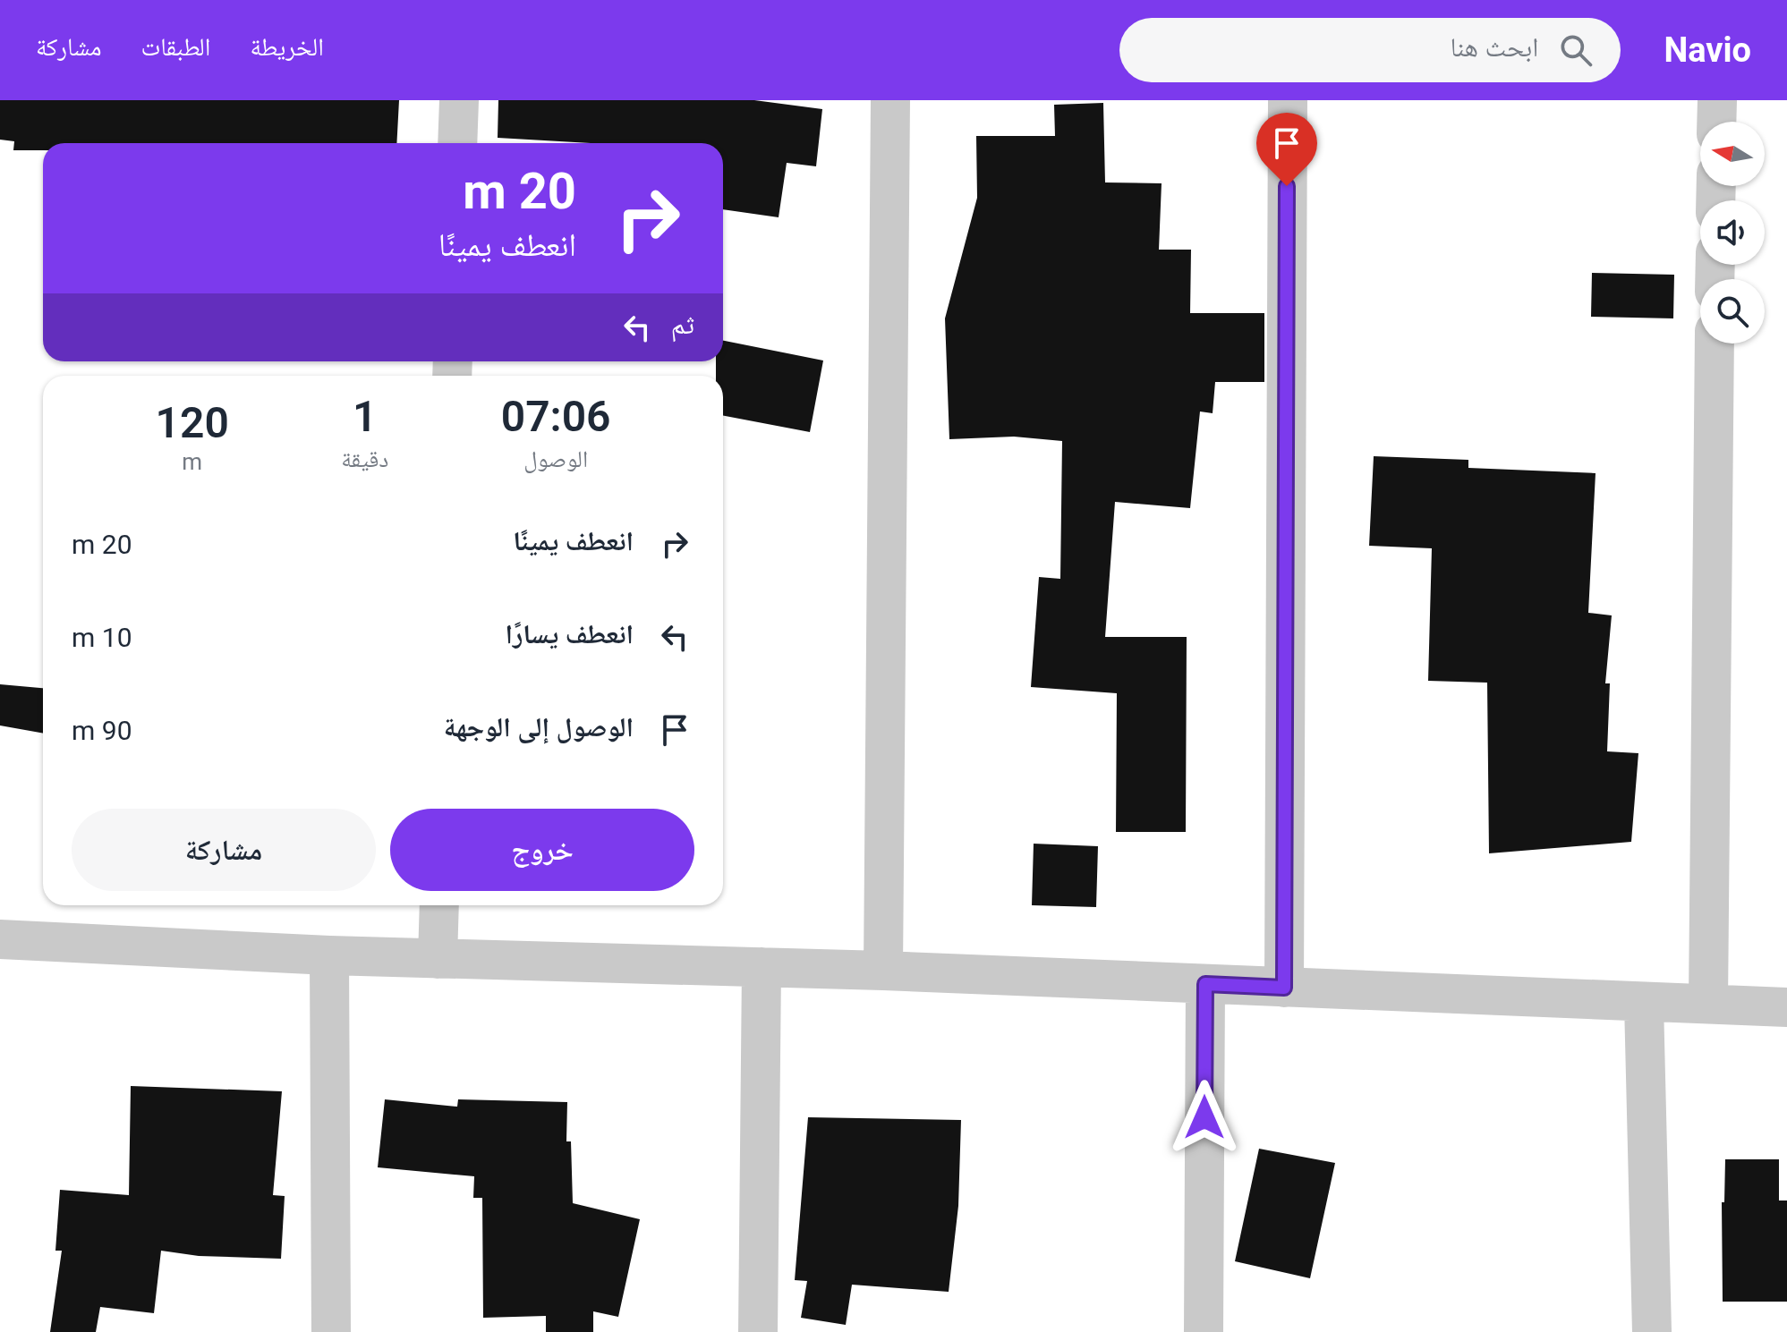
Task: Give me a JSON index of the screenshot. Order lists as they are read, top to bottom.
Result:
{
  "north": "left",
  "page": {
    "header": "Navio",
    "search": "ابحث هنا",
    "nav": ["الخريطة", "الطبقات", "مشاركة"],
    "turn": ["20 m", "انعطف يمينًا"],
    "then": "ثم",
    "eta": [
      "07:06",
      "الوصول",
      "1",
      "دقيقة",
      "120",
      "m"
    ],
    "list": [
      {
        "name": "انعطف يمينًا",
        "value": "20 m"
      },
      {
        "name": "انعطف يسارًا",
        "value": "10 m"
      },
      {
        "name": "الوصول إلى الوجهة",
        "value": "90 m"
      }
    ],
    "buttons": ["خروج", "مشاركة"]
  }
}
